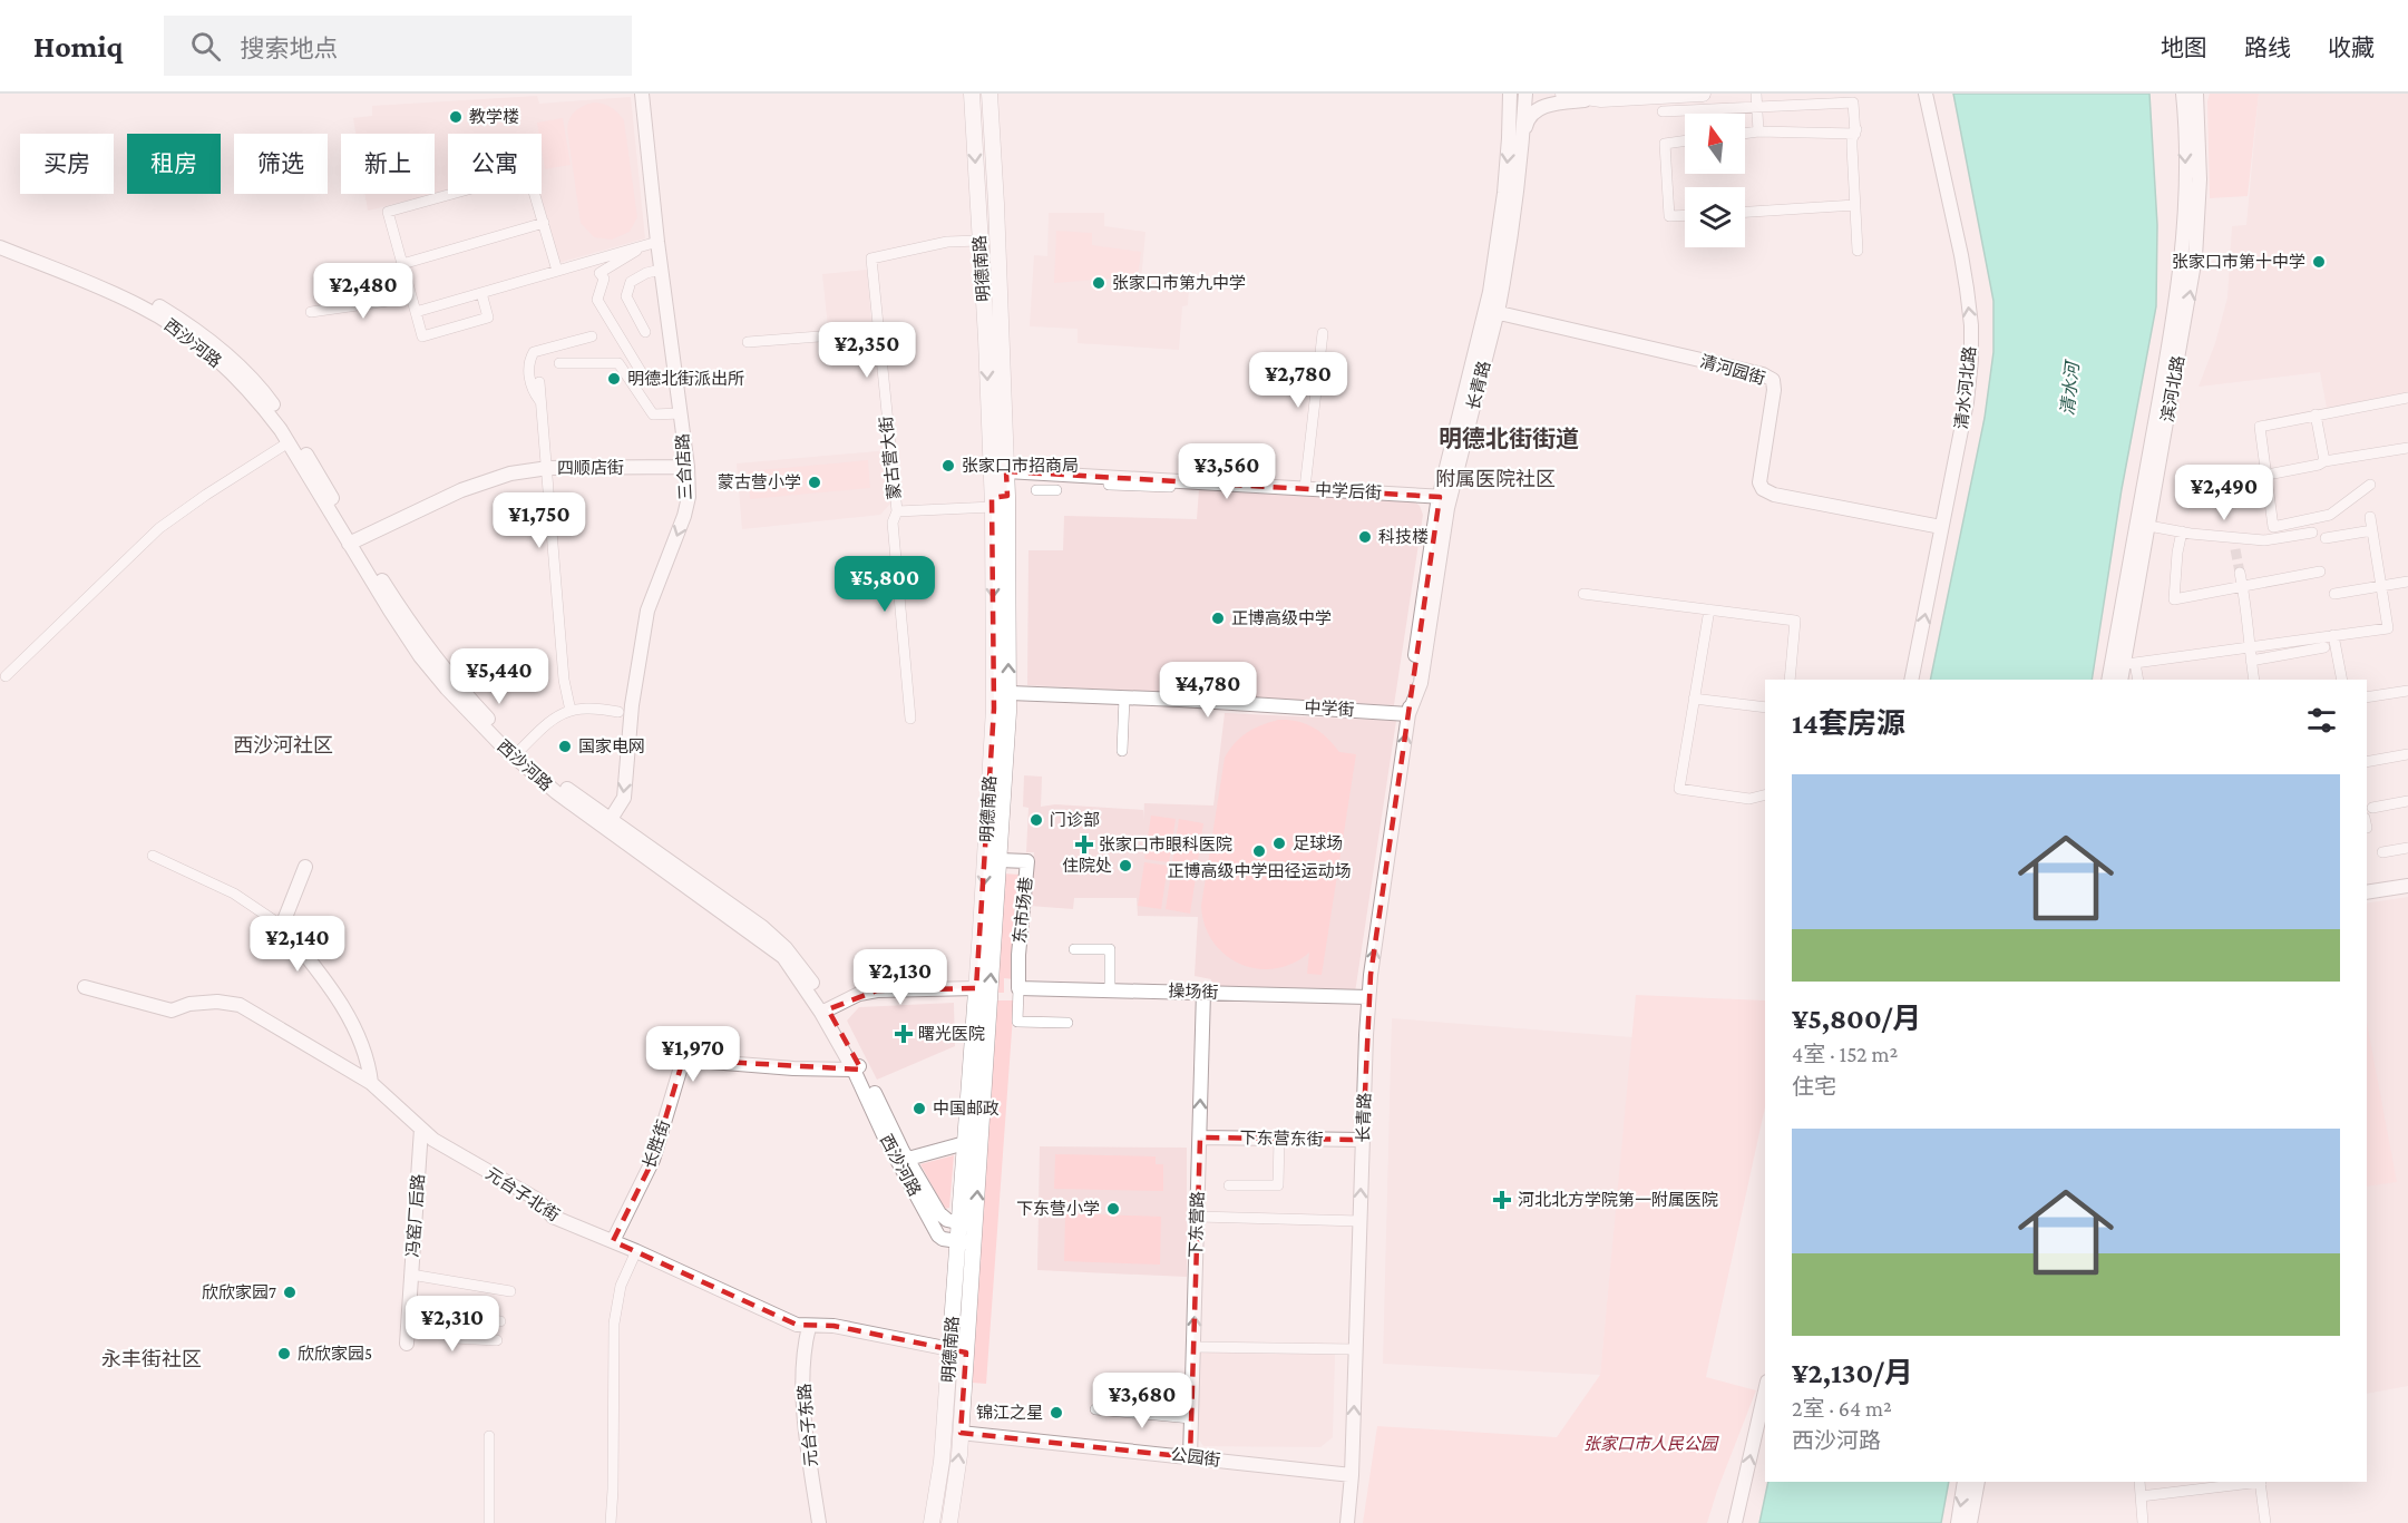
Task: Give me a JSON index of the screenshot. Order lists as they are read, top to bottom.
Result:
{
  "streets": {
    "main road": ["明德南路"],
    "street": [
      "西沙河路",
      "清河园街",
      "长青路",
      "清水河北路",
      "滨河北路",
      "蒙古营大街",
      "三合店路",
      "四顺店街",
      "中学后街",
      "中学街",
      "东市场巷",
      "操场街",
      "下东营东街",
      "长胜街",
      "元台子北街",
      "冯窑厂后路",
      "下东营路",
      "元台子东路",
      "公园街"
    ]
  },
  "crossings": [
    ["明德南路", "西沙河路"],
    ["明德南路", "蒙古营大街"],
    ["明德南路", "中学后街"],
    ["明德南路", "中学街"],
    ["明德南路", "东市场巷"],
    ["明德南路", "元台子北街"],
    ["明德南路", "公园街"],
    ["西沙河路", "三合店路"],
    ["西沙河路", "四顺店街"],
    ["西沙河路", "长胜街"],
    ["清河园街", "长青路"],
    ["清河园街", "清水河北路"],
    ["长青路", "中学后街"],
    ["长青路", "中学街"],
    ["长青路", "操场街"],
    ["长青路", "下东营东街"],
    ["长青路", "公园街"],
    ["三合店路", "四顺店街"],
    ["东市场巷", "操场街"],
    ["操场街", "下东营路"],
    ["下东营东街", "下东营路"],
    ["长胜街", "元台子北街"],
    ["元台子北街", "冯窑厂后路"],
    ["元台子北街", "元台子东路"],
    ["下东营路", "公园街"]
  ],
  "one_way": ["清水河北路", "下东营路"],
  "districts": [
    "明德北街街道",
    "附属医院社区",
    "西沙河社区",
    "永丰街社区"
  ],
  "water": ["清水河"],
  "parks": ["张家口市人民公园"],
  "places": {
    "other": [
      "教学楼",
      "张家口市第十中学",
      "张家口市第九中学",
      "明德北街派出所",
      "张家口市招商局",
      "蒙古营小学",
      "科技楼",
      "正博高级中学",
      "国家电网",
      "门诊部",
      "足球场",
      "正博高级中学田径运动场",
      "住院处",
      "中国邮政",
      "下东营小学",
      "欣欣家园7",
      "欣欣家园5",
      "锦江之星"
    ],
    "health": ["张家口市眼科医院", "曙光医院", "河北北方学院第一附属医院"]
  },
  "north": "top",
  "page": {
    "header": "Homiq",
    "search": "搜索地点",
    "nav": ["地图", "路线", "收藏"],
    "chip": [
      "买房",
      "租房",
      "筛选",
      "新上",
      "公寓"
    ],
    "price": [
      "¥2,480",
      "¥2,350",
      "¥2,780",
      "¥3,560",
      "¥2,490",
      "¥1,750",
      "¥5,800",
      "¥5,440",
      "¥4,780",
      "¥2,140",
      "¥2,130",
      "¥1,970",
      "¥2,310",
      "¥3,680"
    ],
    "heading": "14套房源",
    "list": [
      {
        "name": "¥5,800/月",
        "note": "4室 · 152 m² · 住宅"
      },
      {
        "name": "¥2,130/月",
        "note": "2室 · 64 m² · 西沙河路"
      }
    ]
  }
}
